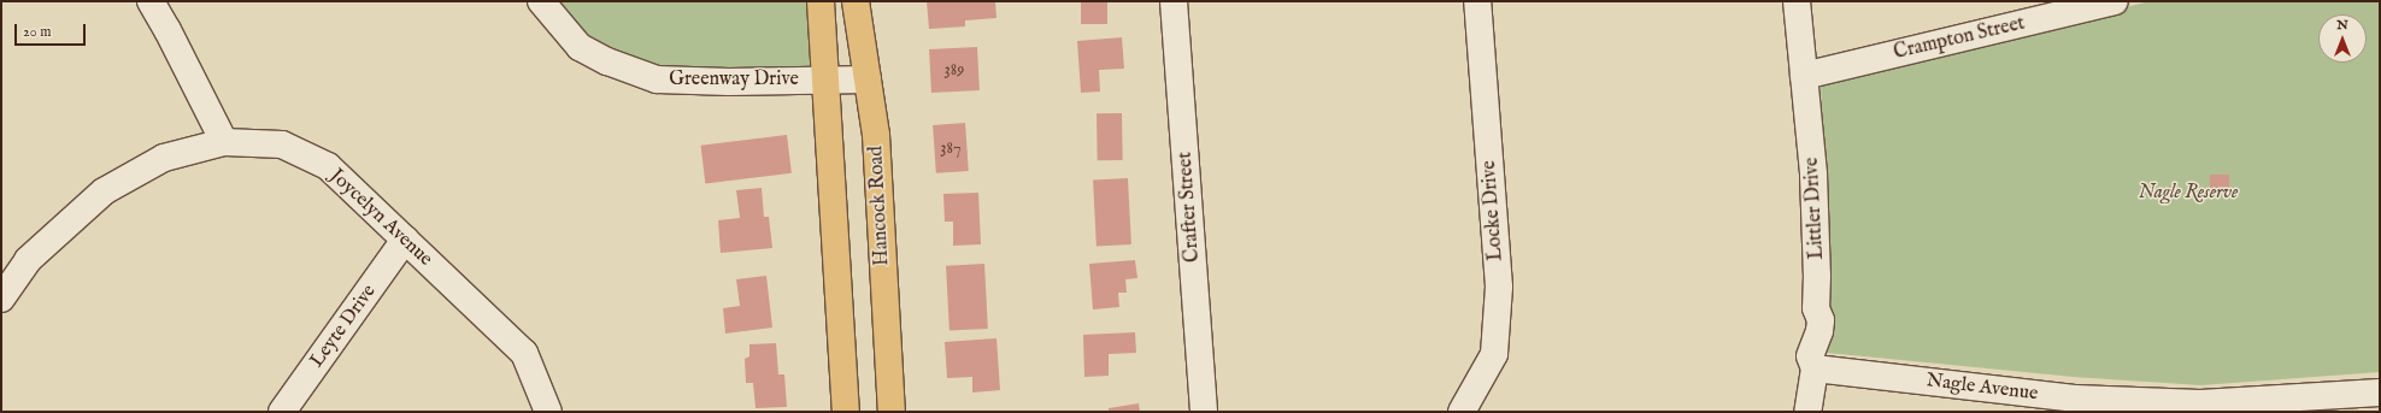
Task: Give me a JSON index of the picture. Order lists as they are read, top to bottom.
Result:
{
  "streets": {
    "main road": ["Hancock Road"],
    "street": [
      "Crampton Street",
      "Greenway Drive",
      "Crafter Street",
      "Littler Drive",
      "Locke Drive",
      "Joycelyn Avenue",
      "Leyte Drive",
      "Nagle Avenue"
    ]
  },
  "crossings": [
    ["Crampton Street", "Littler Drive"],
    ["Greenway Drive", "Hancock Road"],
    ["Littler Drive", "Nagle Avenue"],
    ["Joycelyn Avenue", "Leyte Drive"]
  ],
  "parks": ["Nagle Reserve"],
  "house_numbers": ["389", "387"],
  "scale_bar": "20 m",
  "north": "top"
}
